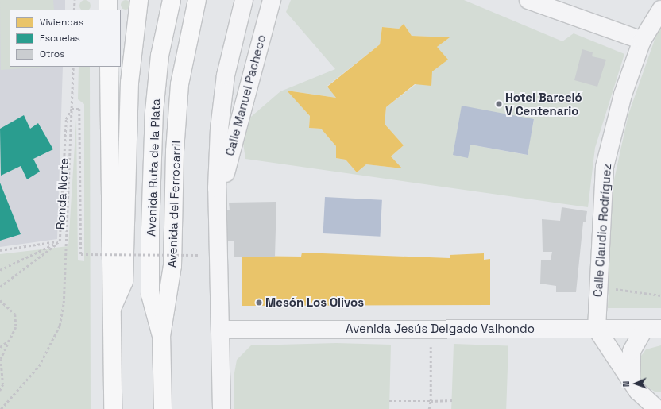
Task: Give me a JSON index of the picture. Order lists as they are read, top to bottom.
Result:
{
  "streets": {
    "main road": ["Avenida Ruta de la Plata", "Avenida del Ferrocarril"],
    "street": ["Calle Manuel Pacheco", "Calle Claudio Rodríguez", "Avenida Jesús Delgado Valhondo"],
    "path": ["Ronda Norte"]
  },
  "crossings": [
    ["Calle Manuel Pacheco", "Avenida Jesús Delgado Valhondo"],
    ["Avenida Ruta de la Plata", "Avenida del Ferrocarril"],
    ["Calle Claudio Rodríguez", "Avenida Jesús Delgado Valhondo"]
  ],
  "places": ["Hotel Barceló V Centenario", "Mesón Los Olivos"],
  "legend": ["Viviendas", "Escuelas", "Otros"],
  "north": "left"
}
